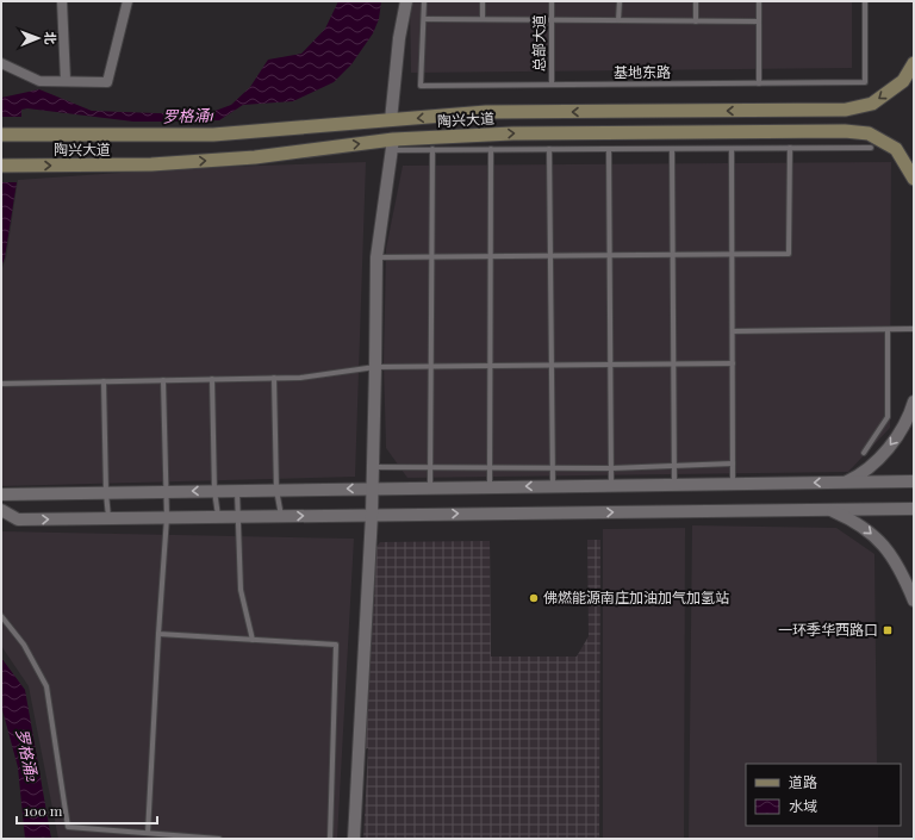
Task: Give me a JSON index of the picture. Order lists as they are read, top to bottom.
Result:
{
  "streets": {
    "main road": ["陶兴大道"],
    "lane": ["总部大道", "基地东路"]
  },
  "crossings": [
    ["总部大道", "基地东路"]
  ],
  "water": ["罗格涌1", "罗格涌2"],
  "places": {
    "other": ["佛燃能源南庄加油加气加氢站"],
    "transit": ["一环季华西路口"]
  },
  "legend": ["道路", "水域"],
  "scale_bar": "100 m",
  "north": "right"
}
